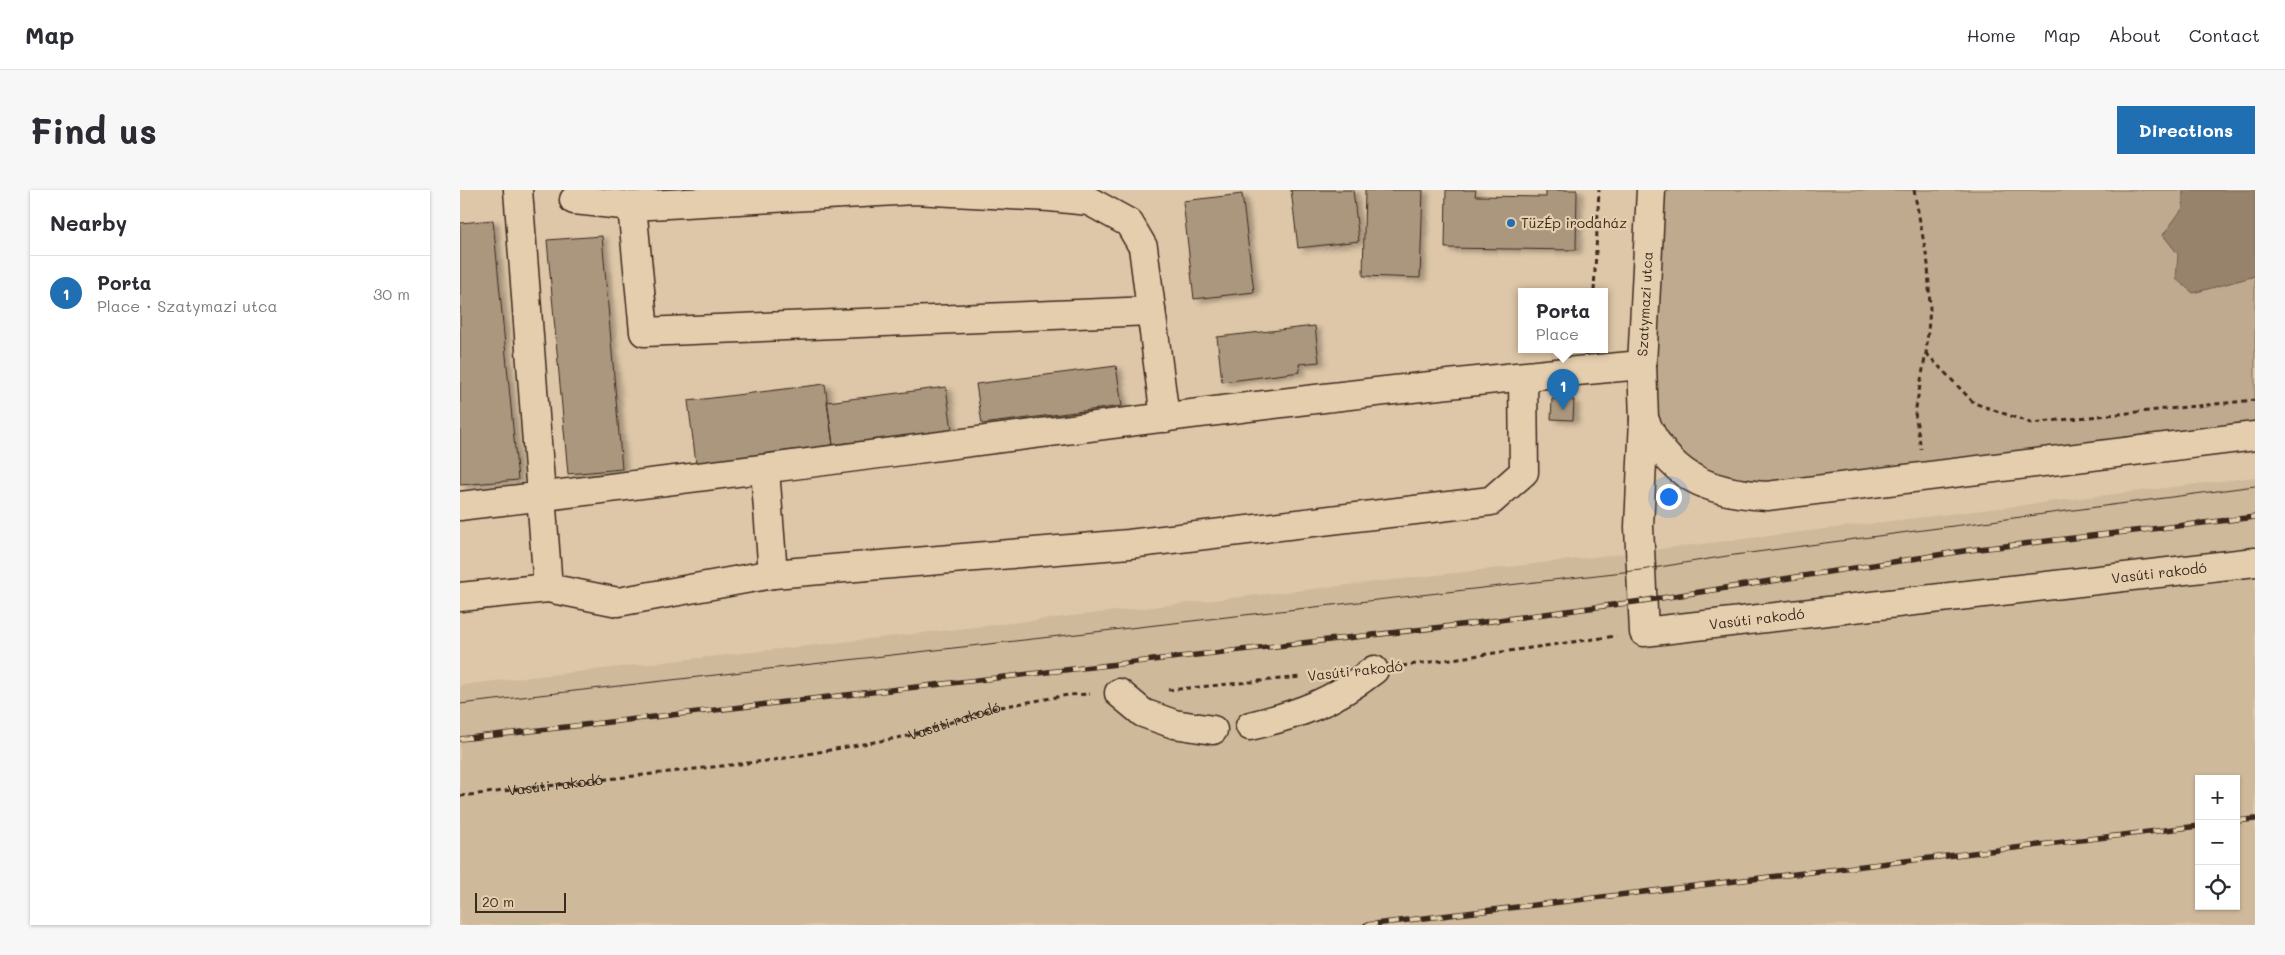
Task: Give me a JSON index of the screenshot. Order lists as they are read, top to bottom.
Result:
{
  "streets": {
    "street": ["Szatymazi utca", "Vasúti rakodó"]
  },
  "crossings": [
    ["Szatymazi utca", "Vasúti rakodó"]
  ],
  "places": ["TüzÉp irodaház"],
  "scale_bar": "20 m",
  "page": {
    "header": "Map",
    "nav": [
      "Home",
      "Map",
      "About",
      "Contact"
    ],
    "buttons": "Directions",
    "title": "Find us",
    "heading": "Nearby",
    "list": [
      {
        "mark": "1",
        "name": "Porta",
        "note": "Place · Szatymazi utca",
        "value": "30 m"
      }
    ],
    "popup": ["Porta", "Place"],
    "pins": "1",
    "map_buttons": ["+", "−"],
    "scale": "20 m"
  }
}
